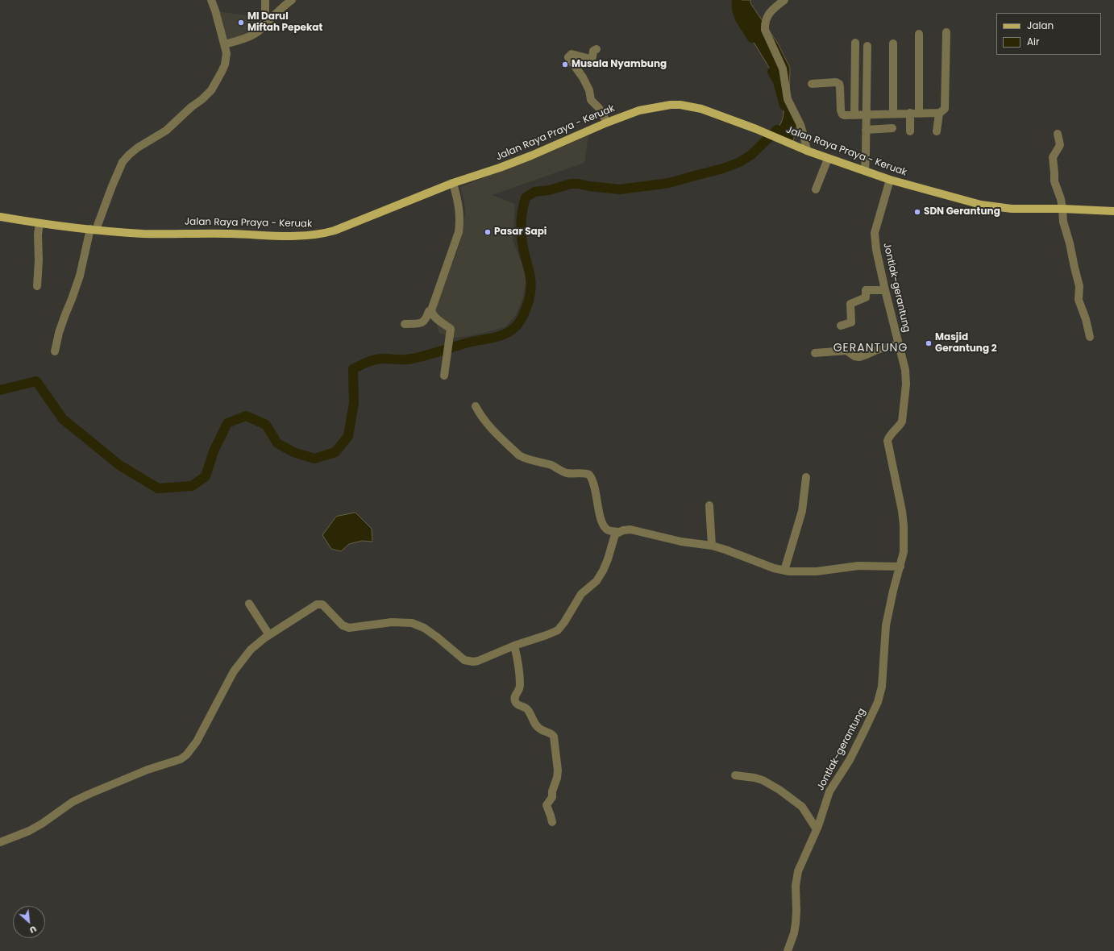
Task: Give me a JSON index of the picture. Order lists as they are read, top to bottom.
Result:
{
  "streets": {
    "main road": ["Jalan Raya Praya - Keruak"],
    "street": ["Jontlak-gerantung"]
  },
  "crossings": [
    ["Jalan Raya Praya - Keruak", "Jontlak-gerantung"]
  ],
  "districts": ["GERANTUNG"],
  "places": [
    "MI Darul Miftah Pepekat",
    "Musala Nyambung",
    "SDN Gerantung",
    "Pasar Sapi",
    "Masjid Gerantung 2"
  ],
  "legend": ["Jalan", "Air"],
  "north": "bottom right"
}
